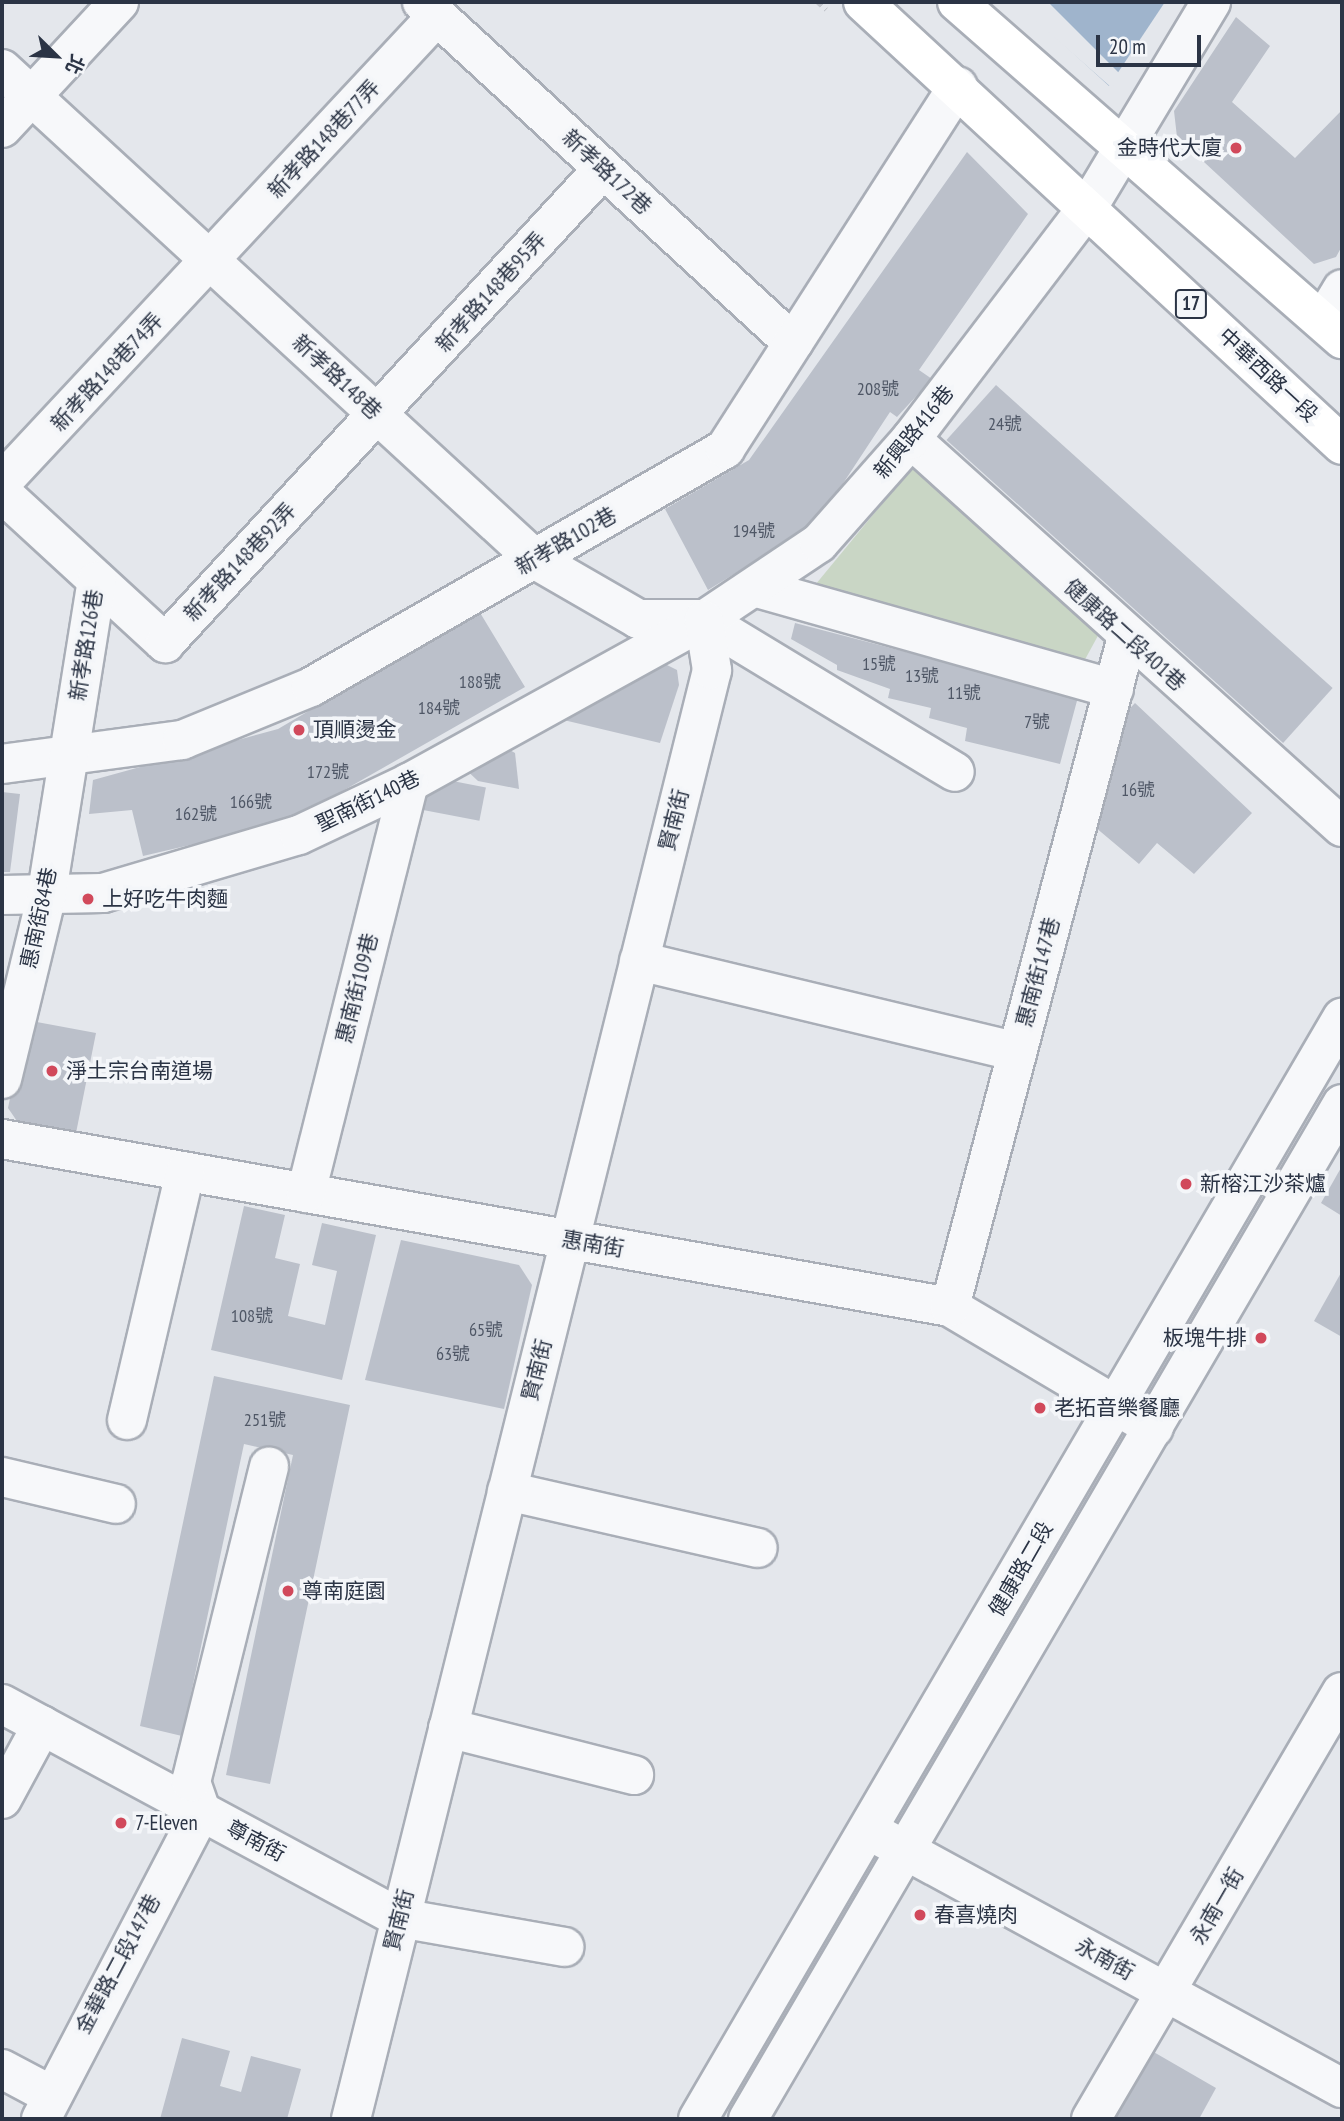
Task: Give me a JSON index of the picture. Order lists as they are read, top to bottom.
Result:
{
  "streets": {
    "main road": ["17", "中華西路一段"],
    "street": [
      "新孝路148巷77弄",
      "新孝路172巷",
      "新孝路148巷95弄",
      "新孝路148巷74弄",
      "新孝路148巷",
      "新興路416巷",
      "新孝路102巷",
      "新孝路148巷92弄",
      "健康路二段401巷",
      "新孝路126巷",
      "聖南街140巷",
      "賢南街",
      "惠南街84巷",
      "惠南街147巷",
      "惠南街109巷",
      "惠南街",
      "健康路二段",
      "尊南街",
      "永南一街",
      "永南街",
      "金華路二段147巷"
    ]
  },
  "crossings": [
    ["新孝路148巷77弄", "新孝路172巷"],
    ["新孝路148巷77弄", "新孝路148巷74弄"],
    ["新孝路148巷77弄", "新孝路148巷"],
    ["新孝路172巷", "新孝路148巷95弄"],
    ["新孝路172巷", "新孝路102巷"],
    ["新孝路148巷95弄", "新孝路148巷"],
    ["新孝路148巷95弄", "新孝路148巷92弄"],
    ["17", "中華西路一段"],
    ["17", "新孝路102巷"],
    ["新孝路148巷74弄", "新孝路148巷"],
    ["中華西路一段", "新興路416巷"],
    ["中華西路一段", "新孝路102巷"],
    ["新孝路148巷", "新興路416巷"],
    ["新孝路148巷", "新孝路102巷"],
    ["新孝路148巷", "新孝路148巷92弄"],
    ["新孝路148巷", "聖南街140巷"],
    ["新孝路148巷", "賢南街"],
    ["新興路416巷", "健康路二段401巷"],
    ["新興路416巷", "聖南街140巷"],
    ["新興路416巷", "賢南街"],
    ["新孝路102巷", "新孝路126巷"],
    ["新孝路102巷", "惠南街84巷"],
    ["新孝路148巷92弄", "新孝路126巷"],
    ["健康路二段401巷", "惠南街147巷"],
    ["新孝路126巷", "惠南街84巷"],
    ["聖南街140巷", "賢南街"],
    ["聖南街140巷", "惠南街84巷"],
    ["聖南街140巷", "惠南街109巷"],
    ["賢南街", "惠南街"],
    ["賢南街", "尊南街"],
    ["惠南街147巷", "惠南街"],
    ["惠南街109巷", "惠南街"],
    ["惠南街", "健康路二段"],
    ["健康路二段", "永南街"],
    ["尊南街", "金華路二段147巷"],
    ["永南一街", "永南街"]
  ],
  "places": [
    "金時代大廈",
    "頂順燙金",
    "上好吃牛肉麵",
    "淨土宗台南道場",
    "新榕江沙茶爐",
    "板塊牛排",
    "老拓音樂餐廳",
    "尊南庭園",
    "7-Eleven",
    "春喜燒肉"
  ],
  "house_numbers": [
    "208號",
    "24號",
    "194號",
    "15號",
    "13號",
    "188號",
    "11號",
    "184號",
    "7號",
    "172號",
    "16號",
    "166號",
    "162號",
    "108號",
    "65號",
    "63號",
    "251號"
  ],
  "scale_bar": "20 m",
  "north": "bottom right"
}
